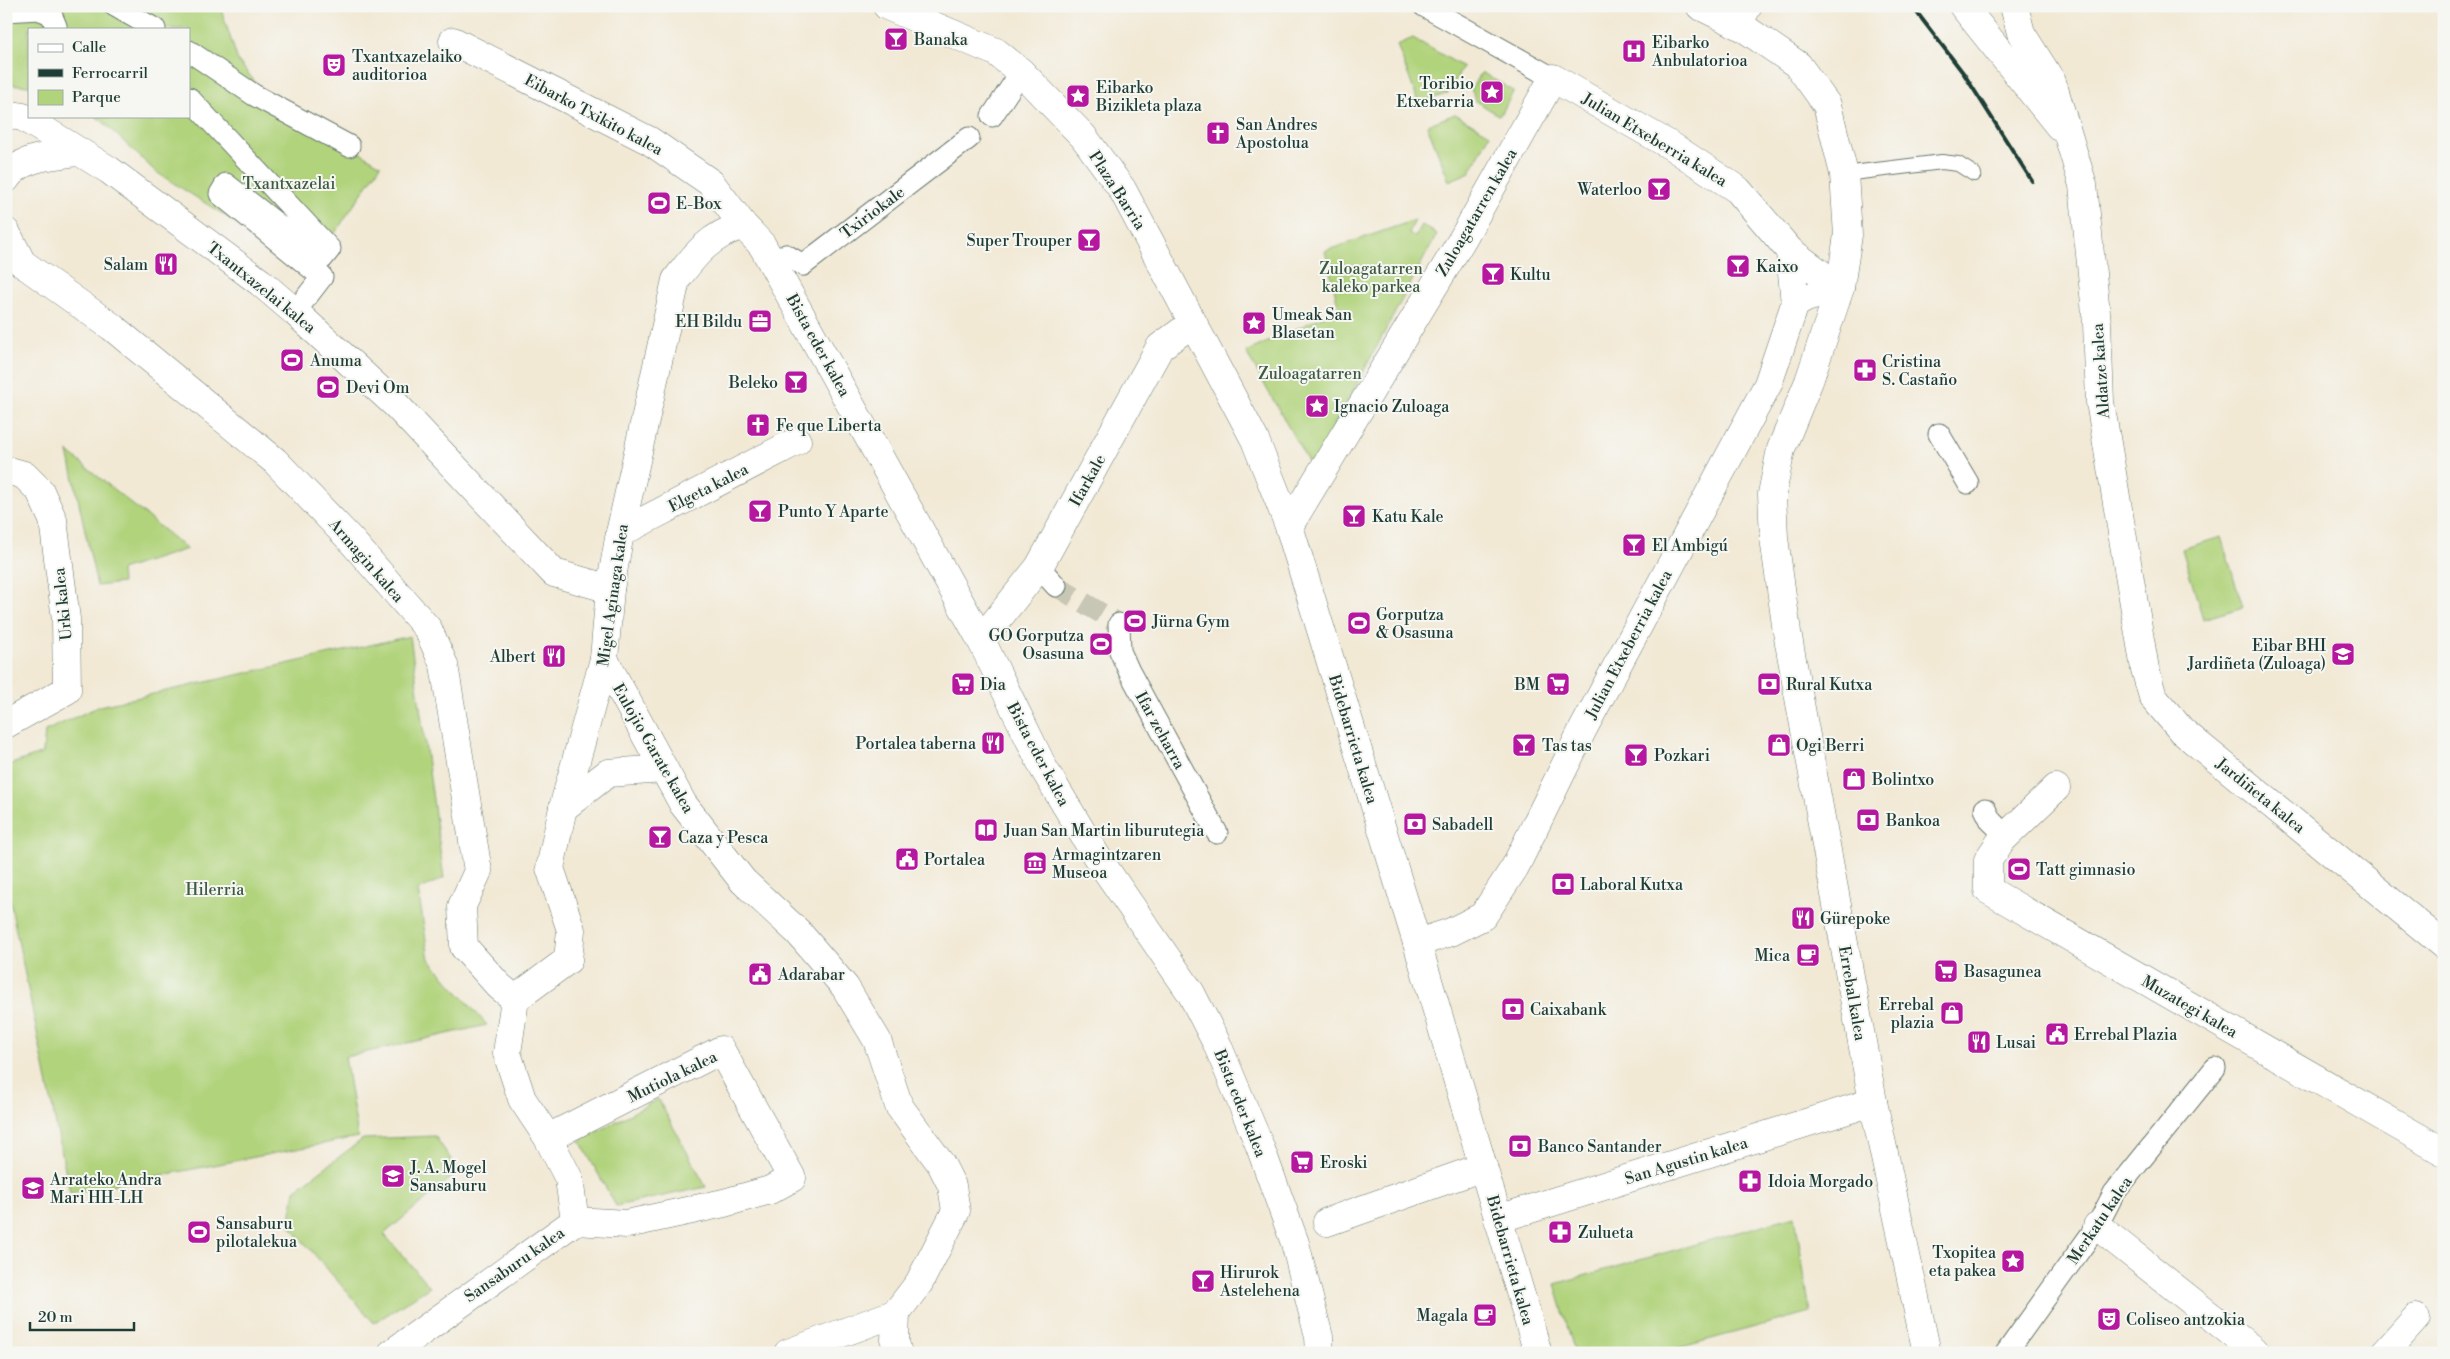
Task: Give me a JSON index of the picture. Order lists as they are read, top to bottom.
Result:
{
  "streets": {
    "street": [
      "Eibarko Txikito kalea",
      "Julian Etxeberria kalea",
      "Plaza Barria",
      "Txiriokale",
      "Zuloagatarren kalea",
      "Txantxazelai kalea",
      "Bista eder kalea",
      "Aldatze kalea",
      "Ifarkale",
      "Elgeta kalea",
      "Armagin kalea",
      "Migel Aginaga kalea",
      "Urki kalea",
      "Ifar zeharra",
      "Bidebarrieta kalea",
      "Eulojio Garate kalea",
      "Jardiñeta kalea",
      "Errebal kalea",
      "Muzategi kalea",
      "Mutiola kalea",
      "San Agustin kalea",
      "Merkatu kalea",
      "Sansaburu kalea"
    ]
  },
  "crossings": [
    ["Eibarko Txikito kalea", "Bista eder kalea"],
    ["Eibarko Txikito kalea", "Migel Aginaga kalea"],
    ["Julian Etxeberria kalea", "Zuloagatarren kalea"],
    ["Julian Etxeberria kalea", "Bidebarrieta kalea"],
    ["Julian Etxeberria kalea", "Errebal kalea"],
    ["Plaza Barria", "Ifarkale"],
    ["Plaza Barria", "Bidebarrieta kalea"],
    ["Txiriokale", "Bista eder kalea"],
    ["Zuloagatarren kalea", "Bidebarrieta kalea"],
    ["Txantxazelai kalea", "Migel Aginaga kalea"],
    ["Bista eder kalea", "Ifarkale"],
    ["Bista eder kalea", "Migel Aginaga kalea"],
    ["Aldatze kalea", "Jardiñeta kalea"],
    ["Ifarkale", "Bidebarrieta kalea"],
    ["Elgeta kalea", "Migel Aginaga kalea"],
    ["Armagin kalea", "Migel Aginaga kalea"],
    ["Migel Aginaga kalea", "Eulojio Garate kalea"],
    ["Bidebarrieta kalea", "San Agustin kalea"],
    ["Errebal kalea", "San Agustin kalea"],
    ["Mutiola kalea", "Sansaburu kalea"]
  ],
  "parks": [
    "Txantxazelai",
    "Zuloagatarren kaleko parkea",
    "Zuloagatarren",
    "Hilerria"
  ],
  "places": {
    "bar": [
      "Banaka",
      "Waterloo",
      "Super Trouper",
      "Kaixo",
      "Kultu",
      "Beleko",
      "Punto Y Aparte",
      "Katu Kale",
      "El Ambigú",
      "Tas tas",
      "Pozkari",
      "Caza y Pesca",
      "Hirurok Astelehena"
    ],
    "hospital": ["Eibarko Anbulatorioa"],
    "theatre": ["Txantxazelaiko auditorioa", "Coliseo antzokia"],
    "place": [
      "Toribio Etxebarria",
      "Eibarko Bizikleta plaza",
      "Umeak San Blasetan",
      "Ignacio Zuloaga",
      "Txopitea eta pakea"
    ],
    "church": ["San Andres Apostolua", "Fe que Liberta"],
    "sports": [
      "E-Box",
      "Anuma",
      "Devi Om",
      "Jürna Gym",
      "Gorputza & Osasuna",
      "GO Gorputza Osasuna",
      "Tatt gimnasio",
      "Sansaburu pilotalekua"
    ],
    "restaurant": [
      "Salam",
      "Albert",
      "Portalea taberna",
      "Gürepoke",
      "Lusai"
    ],
    "office": ["EH Bildu"],
    "pharmacy": ["Cristina S. Castaño", "Idoia Morgado", "Zulueta"],
    "school or university": ["Eibar BHI Jardiñeta (Zuloaga)", "J. A. Mogel Sansaburu", "Arrateko Andra Mari HH-LH"],
    "supermarket": [
      "Dia",
      "BM",
      "Basagunea",
      "Eroski"
    ],
    "bank": [
      "Rural Kutxa",
      "Bankoa",
      "Sabadell",
      "Laboral Kutxa",
      "Caixabank",
      "Banco Santander"
    ],
    "shop": ["Ogi Berri", "Bolintxo", "Errebal plazia"],
    "library": ["Juan San Martin liburutegia"],
    "public building": ["Portalea", "Adarabar", "Errebal Plazia"],
    "museum": ["Armagintzaren Museoa"],
    "cafe": ["Mica", "Magala"]
  },
  "legend": ["Calle", "Ferrocarril", "Parque"],
  "scale_bar": "20 m"
}
